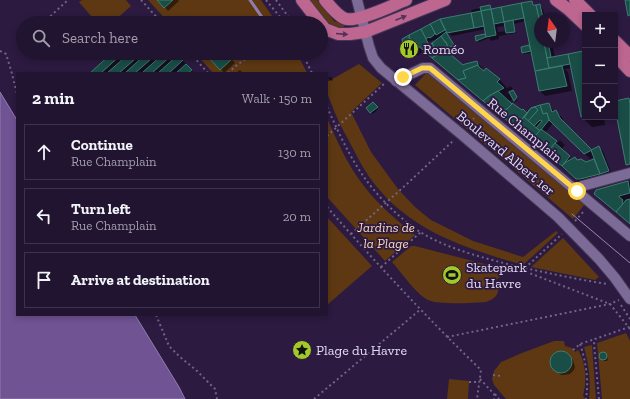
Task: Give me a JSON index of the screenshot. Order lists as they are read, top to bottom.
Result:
{
  "streets": {
    "street": ["Rue Champlain", "Boulevard Albert 1er"]
  },
  "crossings": [
    ["Rue Champlain", "Boulevard Albert 1er"]
  ],
  "parks": ["Jardins de la Plage"],
  "places": {
    "restaurant": ["Roméo"],
    "sports": ["Skatepark du Havre"],
    "place": ["Plage du Havre"]
  },
  "north": "top",
  "page": {
    "map_buttons": ["+", "−"],
    "search": "Search here",
    "heading": ["2 min", "Walk · 150 m"],
    "list": [
      ["Continue", "Rue Champlain", "130 m"],
      ["Turn left", "Rue Champlain", "20 m"],
      "Arrive at destination"
    ]
  }
}
